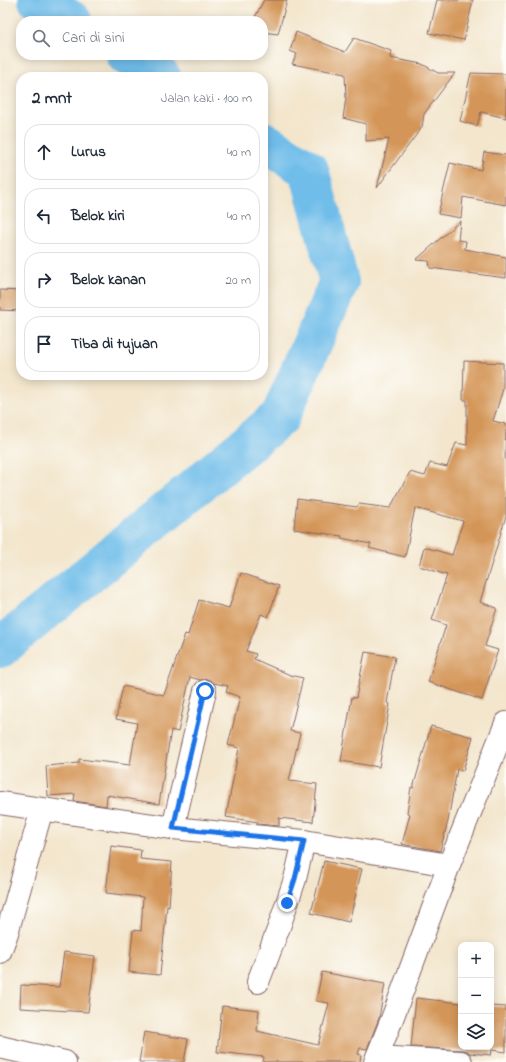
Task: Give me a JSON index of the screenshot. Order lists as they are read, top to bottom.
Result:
{
  "page": {
    "search": "Cari di sini",
    "heading": ["2 mnt", "Jalan kaki · 100 m"],
    "list": [
      ["Lurus", "40 m"],
      ["Belok kiri", "40 m"],
      ["Belok kanan", "20 m"],
      "Tiba di tujuan"
    ],
    "map_buttons": ["+", "−"]
  }
}
